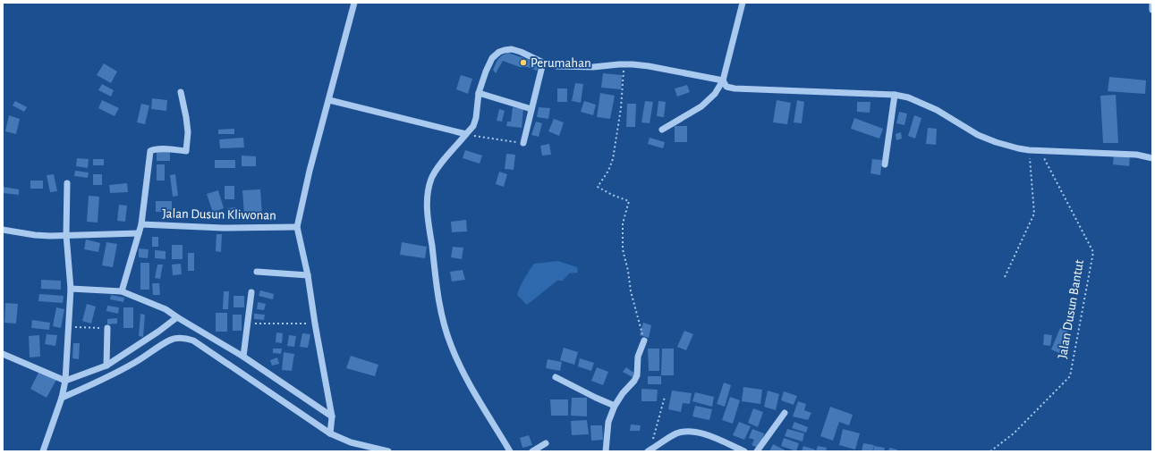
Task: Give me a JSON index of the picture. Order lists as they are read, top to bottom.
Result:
{
  "streets": {
    "street": ["Jalan Dusun Kliwonan"],
    "path": ["Jalan Dusun Bantut"]
  },
  "places": ["Perumahan"]
}
